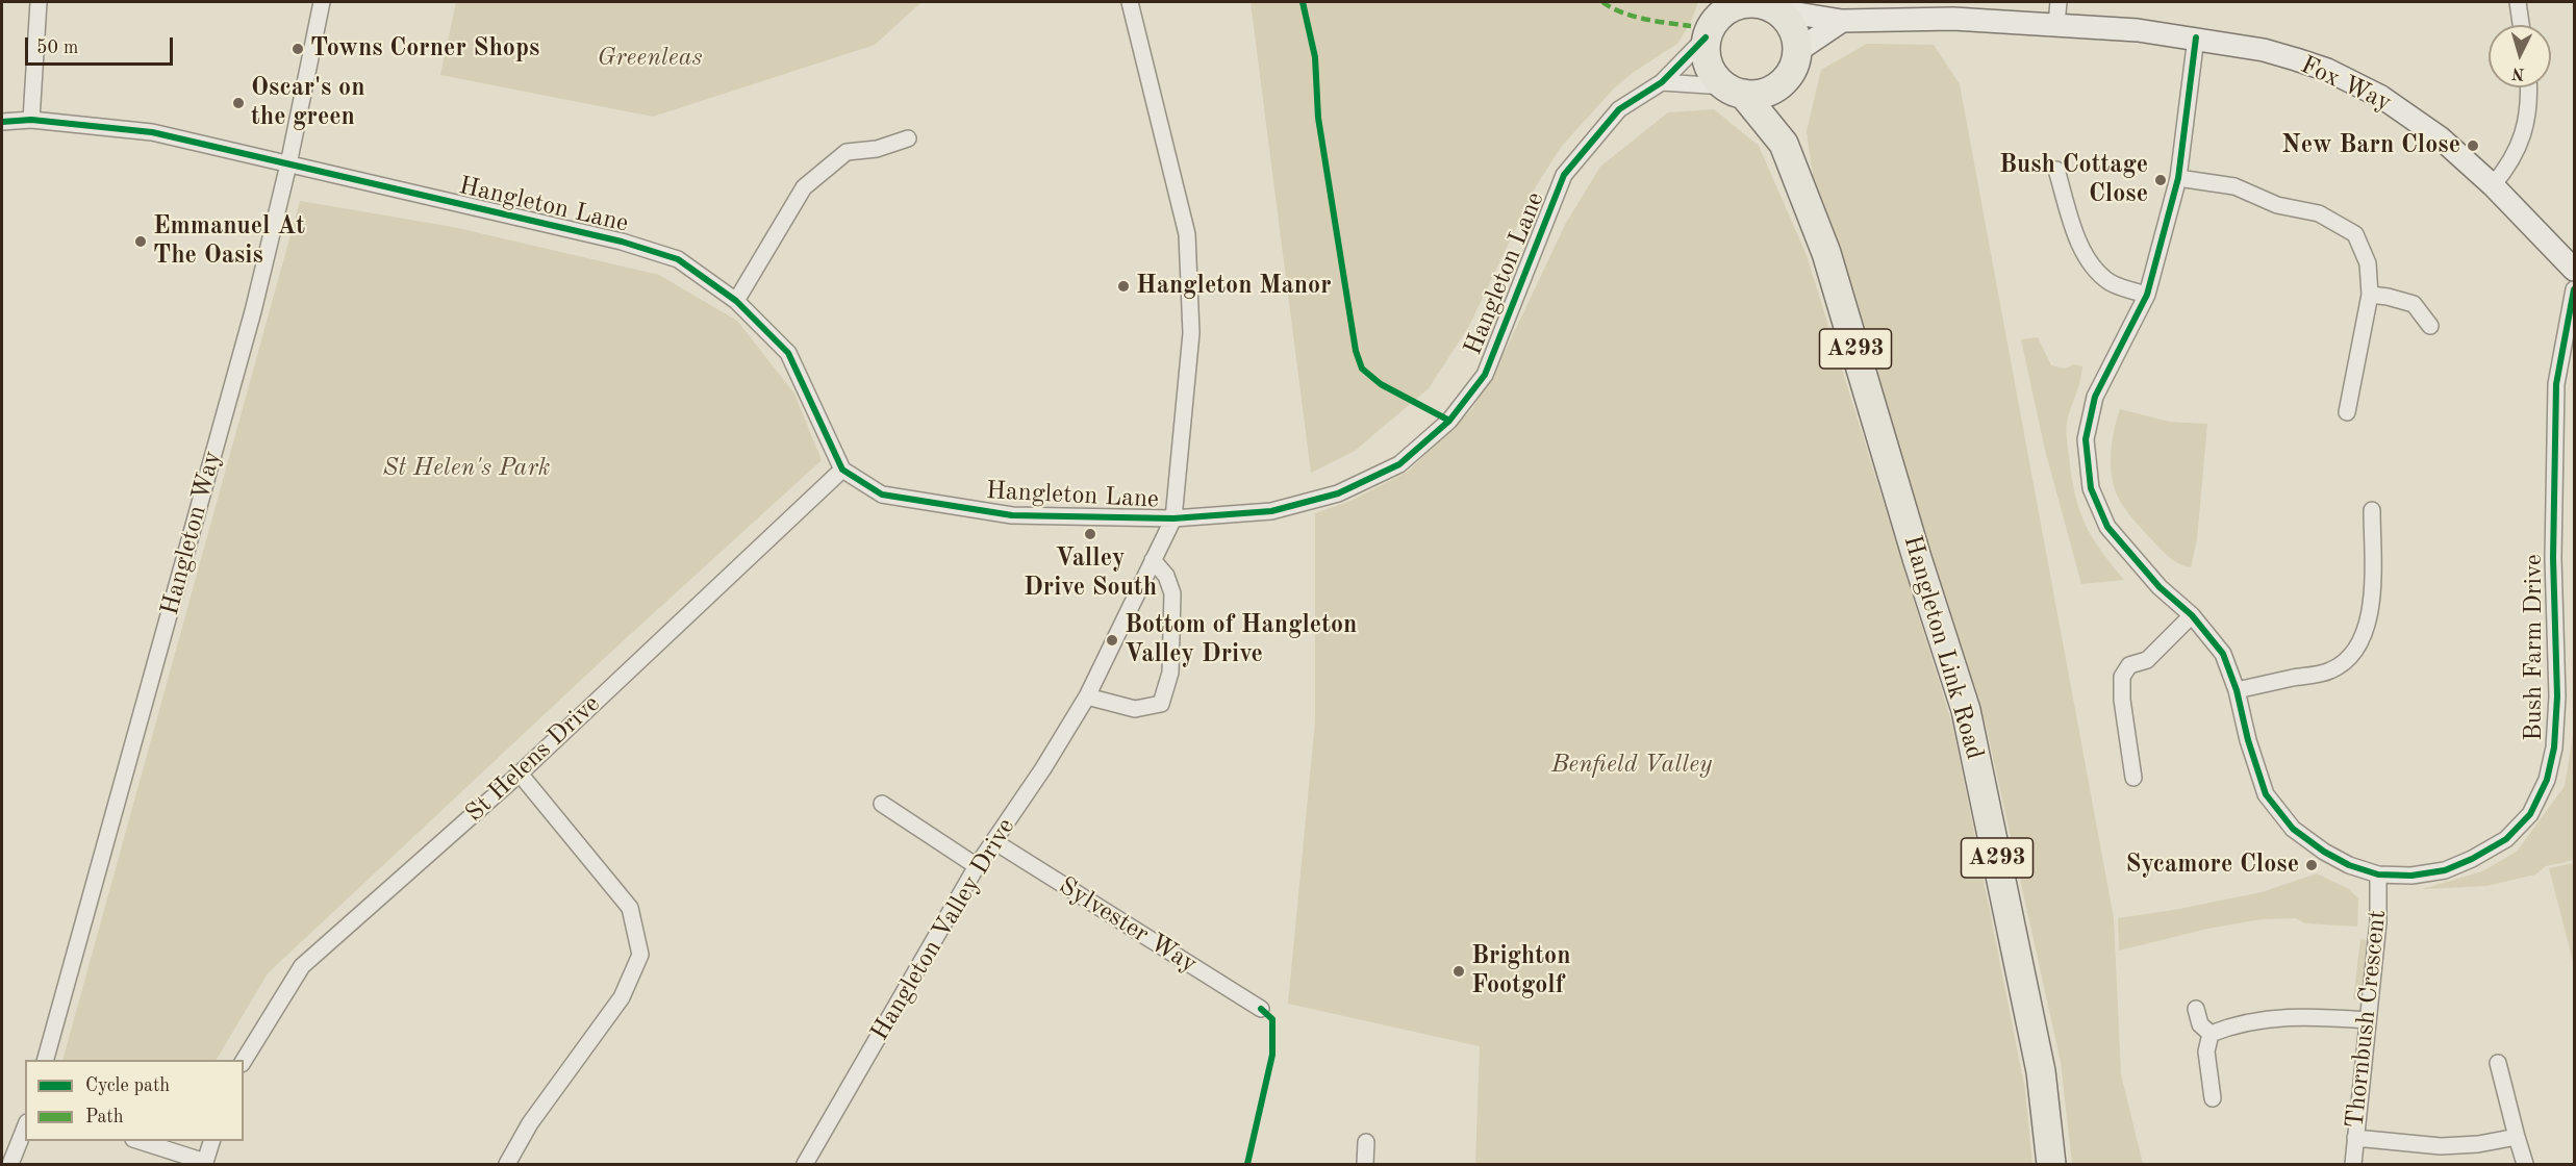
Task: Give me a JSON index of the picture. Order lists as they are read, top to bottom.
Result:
{
  "streets": {
    "highway": ["A293", "Hangleton Link Road"],
    "street": [
      "Fox Way",
      "Hangleton Lane",
      "Hangleton Way",
      "Bush Farm Drive",
      "St Helens Drive",
      "Sylvester Way",
      "Hangleton Valley Drive",
      "Thornbush Crescent"
    ]
  },
  "crossings": [
    ["Fox Way", "Bush Farm Drive"],
    ["Hangleton Lane", "Hangleton Way"],
    ["Hangleton Lane", "Hangleton Link Road"],
    ["Hangleton Lane", "St Helens Drive"],
    ["Hangleton Lane", "Hangleton Valley Drive"],
    ["Bush Farm Drive", "Thornbush Crescent"],
    ["Sylvester Way", "Hangleton Valley Drive"]
  ],
  "parks": ["Greenleas", "St Helen's Park", "Benfield Valley"],
  "places": [
    "Towns Corner Shops",
    "Oscar's on the green",
    "New Barn Close",
    "Bush Cottage Close",
    "Emmanuel At The Oasis",
    "Hangleton Manor",
    "Valley Drive South",
    "Bottom of Hangleton Valley Drive",
    "Sycamore Close",
    "Brighton Footgolf"
  ],
  "legend": ["Cycle path", "Path"],
  "scale_bar": "50 m",
  "north": "bottom"
}
